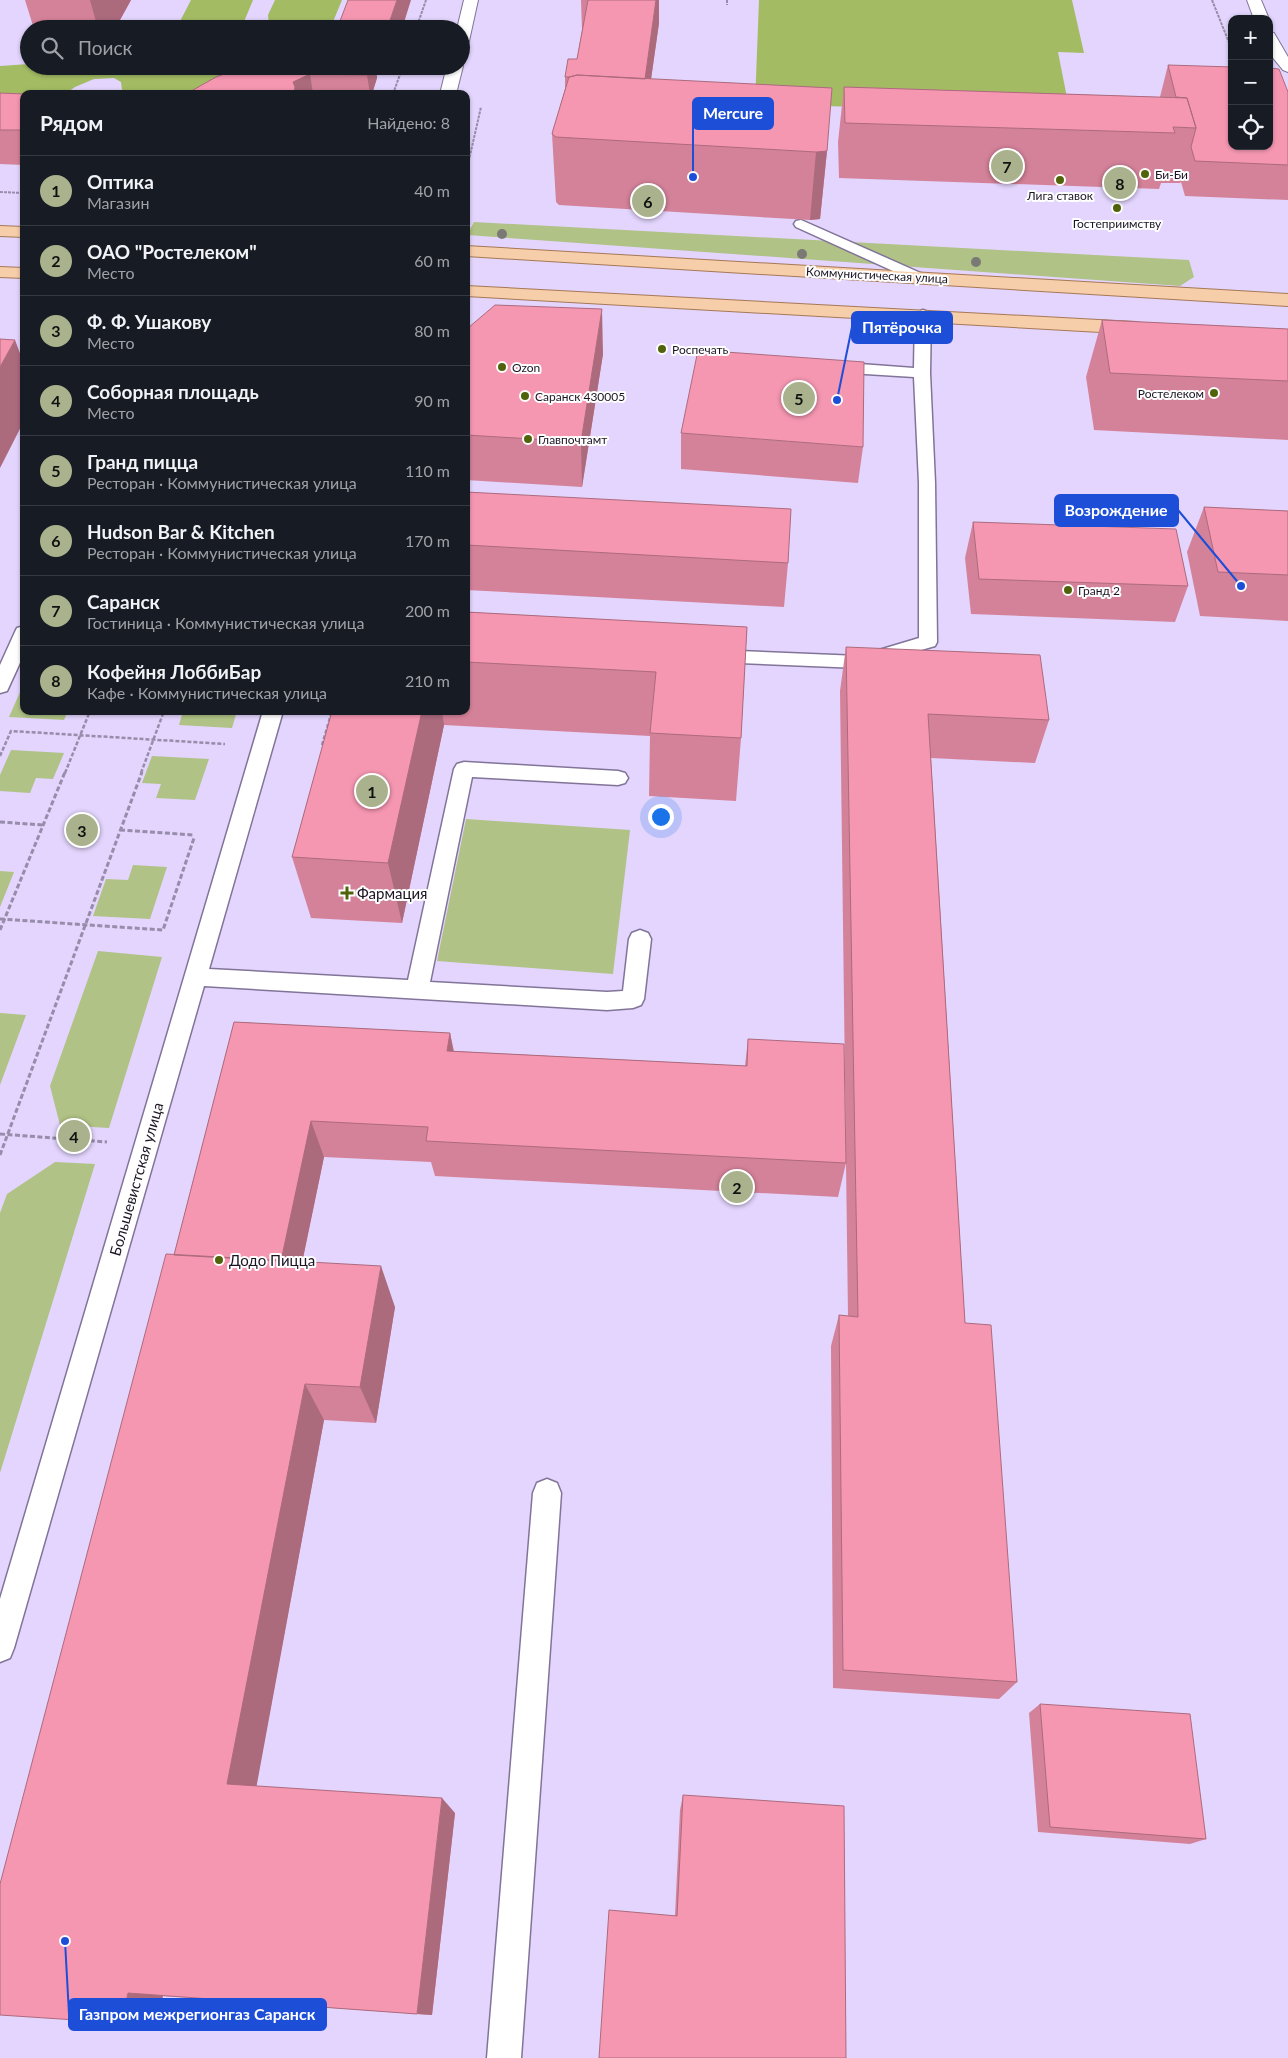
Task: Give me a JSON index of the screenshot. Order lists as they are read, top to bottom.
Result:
{
  "streets": {
    "main road": ["Коммунистическая улица"],
    "lane": ["Большевистская улица"]
  },
  "places": {
    "other": [
      "Би-Би",
      "Mercure",
      "Лига ставок",
      "Гостеприимству",
      "Роспечать",
      "Ozon",
      "Ростелеком",
      "Саранск 430005",
      "Пятёрочка",
      "Главпочтамт",
      "Возрождение",
      "Гранд 2",
      "Додо Пицца",
      "Газпром межрегионгаз Саранск"
    ],
    "health": ["Фармация"]
  },
  "page": {
    "map_buttons": ["+", "−"],
    "search": "Поиск",
    "heading": ["Рядом", "Найдено: 8"],
    "pins": [
      "7",
      "8",
      "6",
      "5",
      "1",
      "3",
      "4",
      "2"
    ],
    "list": [
      {
        "mark": "1",
        "name": "Оптика",
        "note": "Магазин",
        "value": "40 m"
      },
      {
        "mark": "2",
        "name": "ОАО \"Ростелеком\"",
        "note": "Место",
        "value": "60 m"
      },
      {
        "mark": "3",
        "name": "Ф. Ф. Ушакову",
        "note": "Место",
        "value": "80 m"
      },
      {
        "mark": "4",
        "name": "Соборная площадь",
        "note": "Место",
        "value": "90 m"
      },
      {
        "mark": "5",
        "name": "Гранд пицца",
        "note": "Ресторан · Коммунистическая улица",
        "value": "110 m"
      },
      {
        "mark": "6",
        "name": "Hudson Bar & Kitchen",
        "note": "Ресторан · Коммунистическая улица",
        "value": "170 m"
      },
      {
        "mark": "7",
        "name": "Саранск",
        "note": "Гостиница · Коммунистическая улица",
        "value": "200 m"
      },
      {
        "mark": "8",
        "name": "Кофейня ЛоббиБар",
        "note": "Кафе · Коммунистическая улица",
        "value": "210 m"
      }
    ]
  }
}
